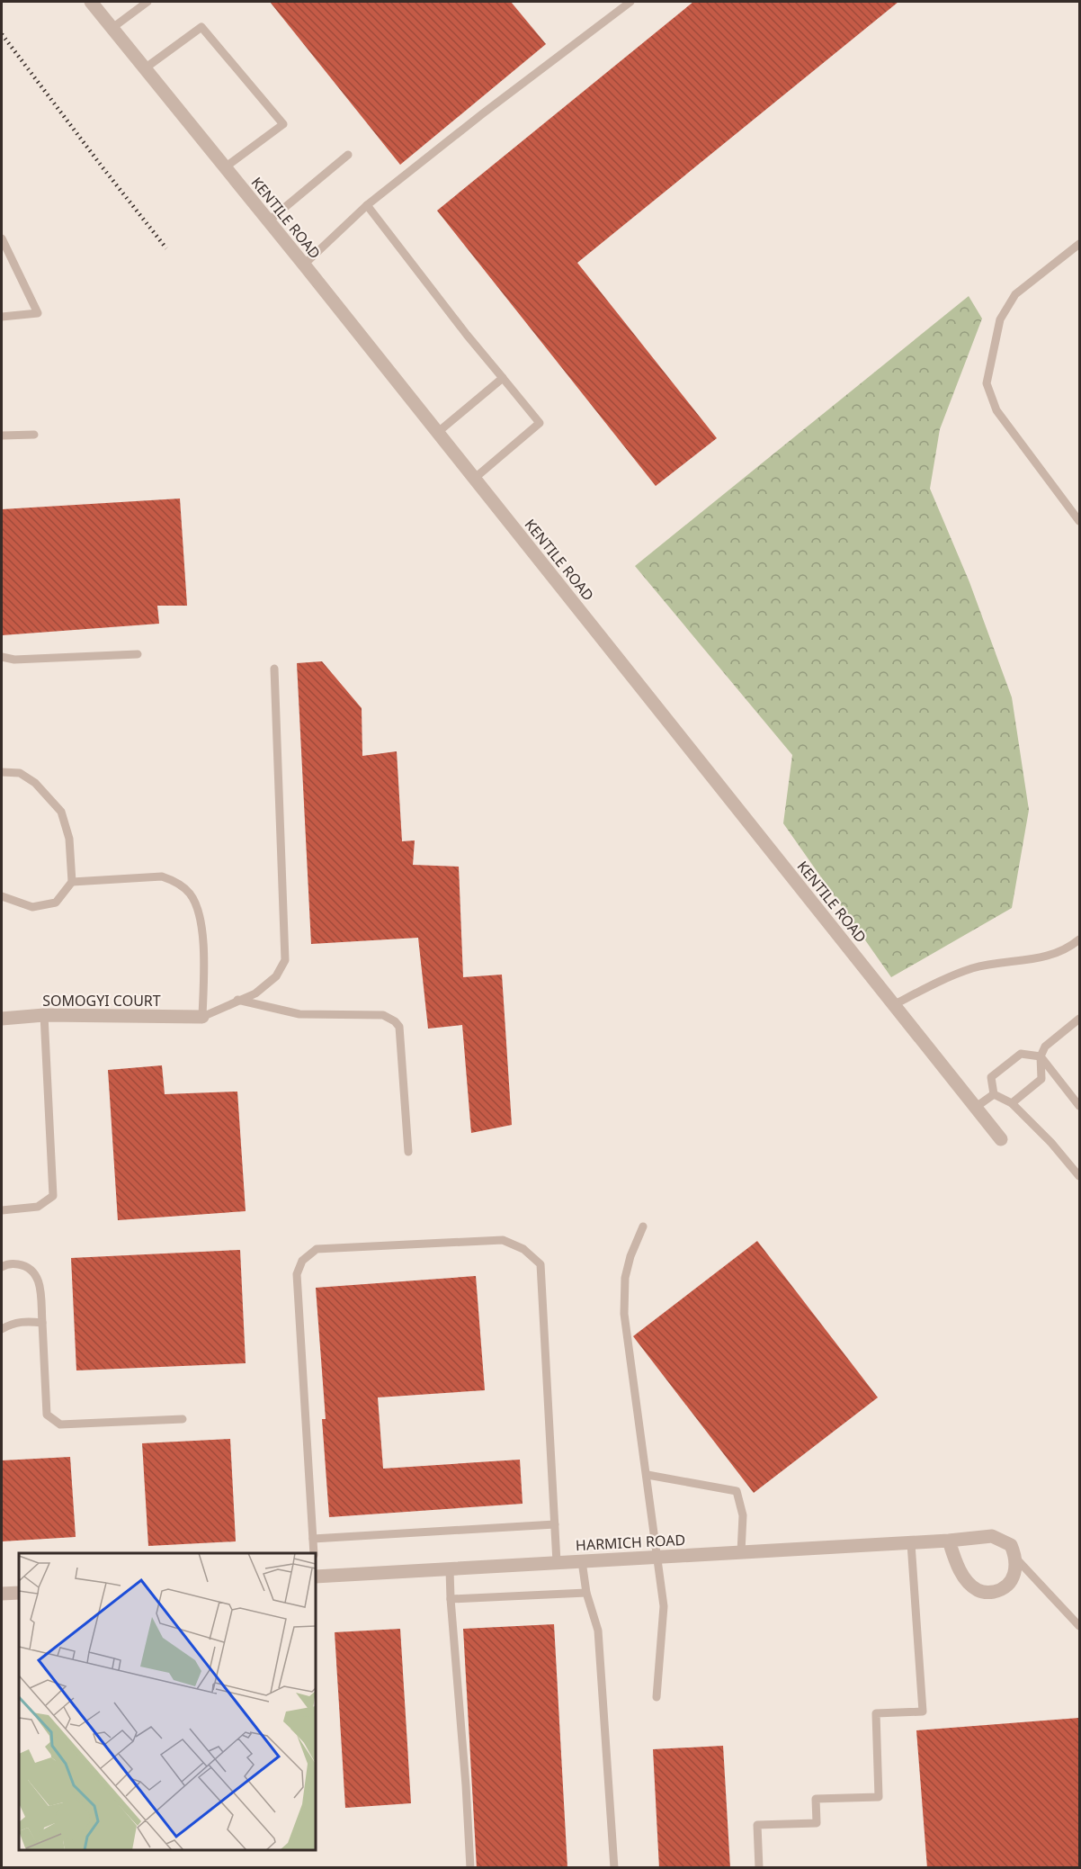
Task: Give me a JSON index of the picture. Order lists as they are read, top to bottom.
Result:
{
  "streets": {
    "street": ["KENTILE ROAD", "SOMOGYI COURT", "HARMICH ROAD"]
  }
}
